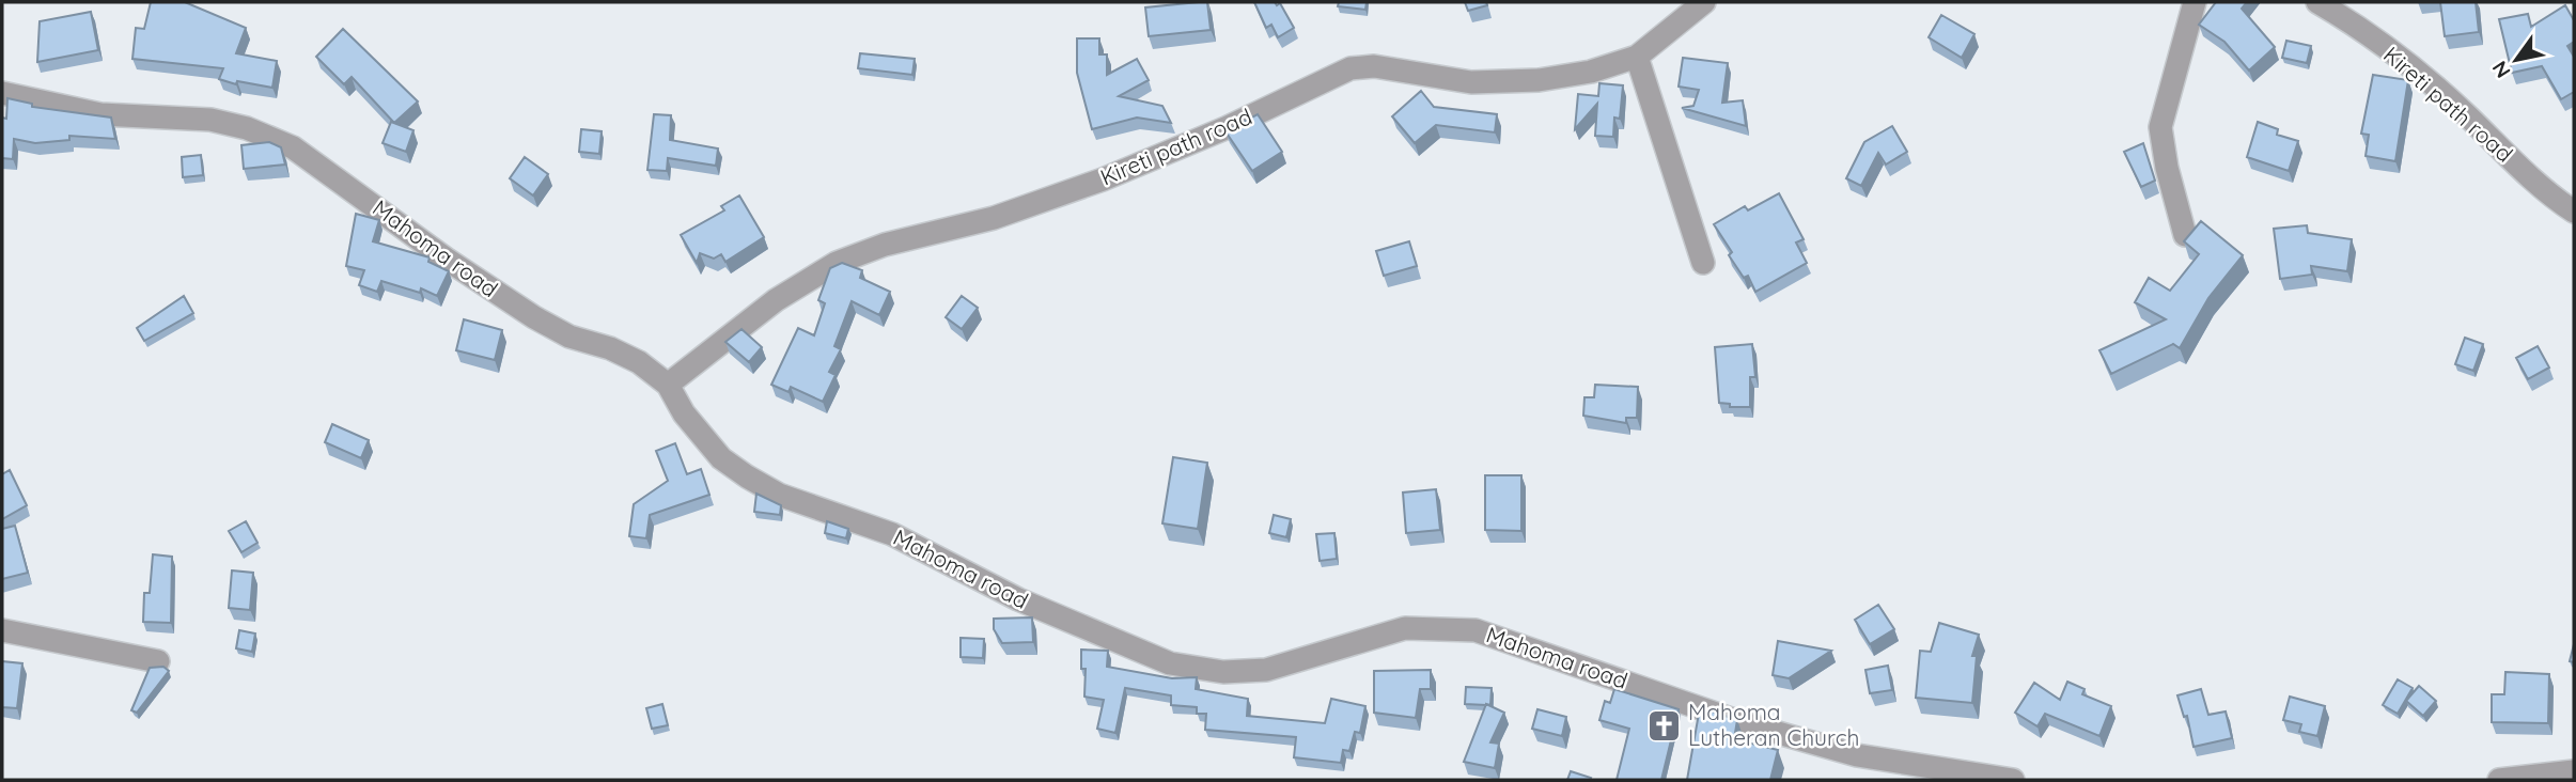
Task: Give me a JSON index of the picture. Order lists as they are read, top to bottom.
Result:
{
  "streets": {
    "street": ["Kireti path road", "Mahoma road"]
  },
  "crossings": [
    ["Kireti path road", "Mahoma road"]
  ],
  "places": {
    "church": ["Mahoma Lutheran Church"]
  },
  "north": "bottom left"
}
